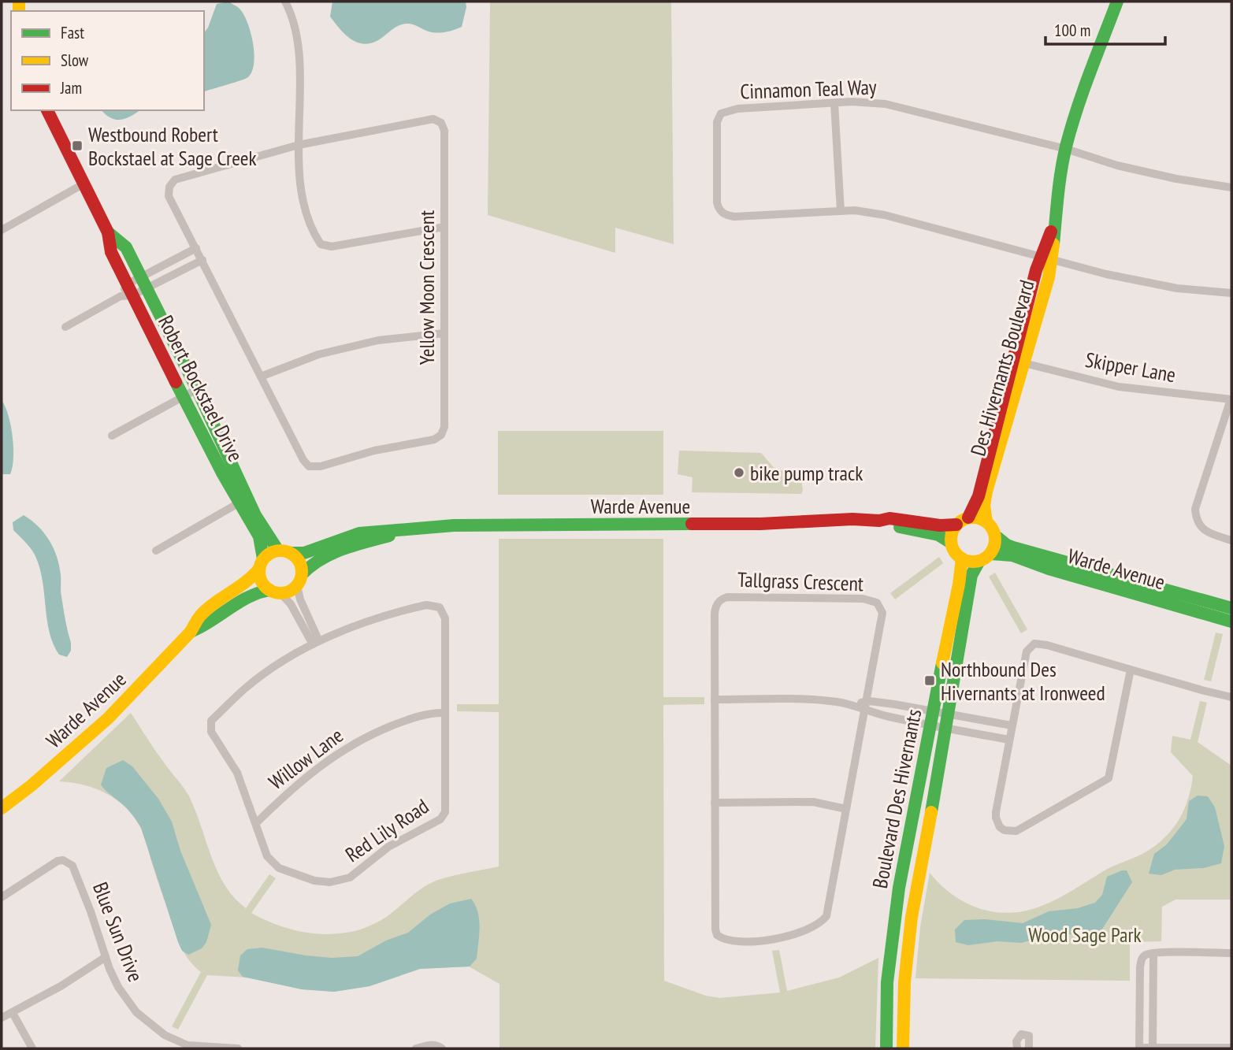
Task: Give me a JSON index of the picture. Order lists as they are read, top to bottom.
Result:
{
  "streets": {
    "street": [
      "Cinnamon Teal Way",
      "Yellow Moon Crescent",
      "Skipper Lane",
      "Des Hivernants Boulevard",
      "Robert Bockstael Drive",
      "Warde Avenue",
      "Tallgrass Crescent",
      "Willow Lane",
      "Boulevard Des Hivernants",
      "Red Lily Road",
      "Blue Sun Drive"
    ]
  },
  "crossings": [
    ["Cinnamon Teal Way", "Des Hivernants Boulevard"],
    ["Skipper Lane", "Des Hivernants Boulevard"],
    ["Des Hivernants Boulevard", "Warde Avenue"],
    ["Des Hivernants Boulevard", "Boulevard Des Hivernants"],
    ["Robert Bockstael Drive", "Warde Avenue"],
    ["Warde Avenue", "Boulevard Des Hivernants"],
    ["Willow Lane", "Red Lily Road"]
  ],
  "parks": ["Wood Sage Park"],
  "places": {
    "transit": ["Westbound Robert Bockstael at Sage Creek", "Northbound Des Hivernants at Ironweed"],
    "other": ["bike pump track"]
  },
  "legend": ["Fast", "Slow", "Jam"],
  "scale_bar": "100 m"
}
